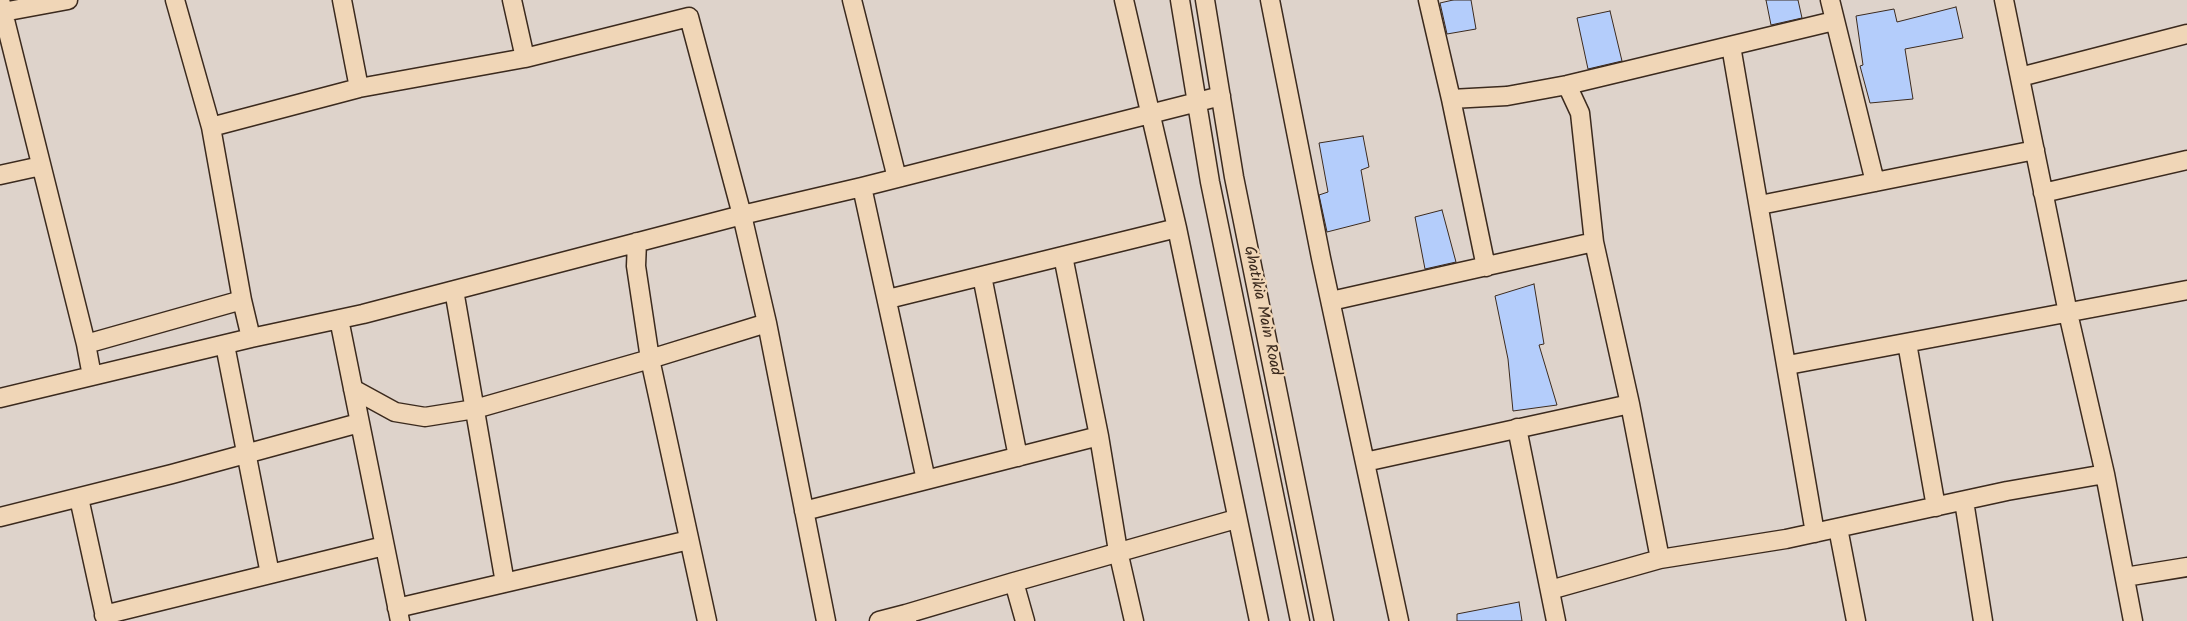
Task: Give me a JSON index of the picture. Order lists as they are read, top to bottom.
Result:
{
  "streets": {
    "street": ["Ghatikia Main Road"]
  }
}
